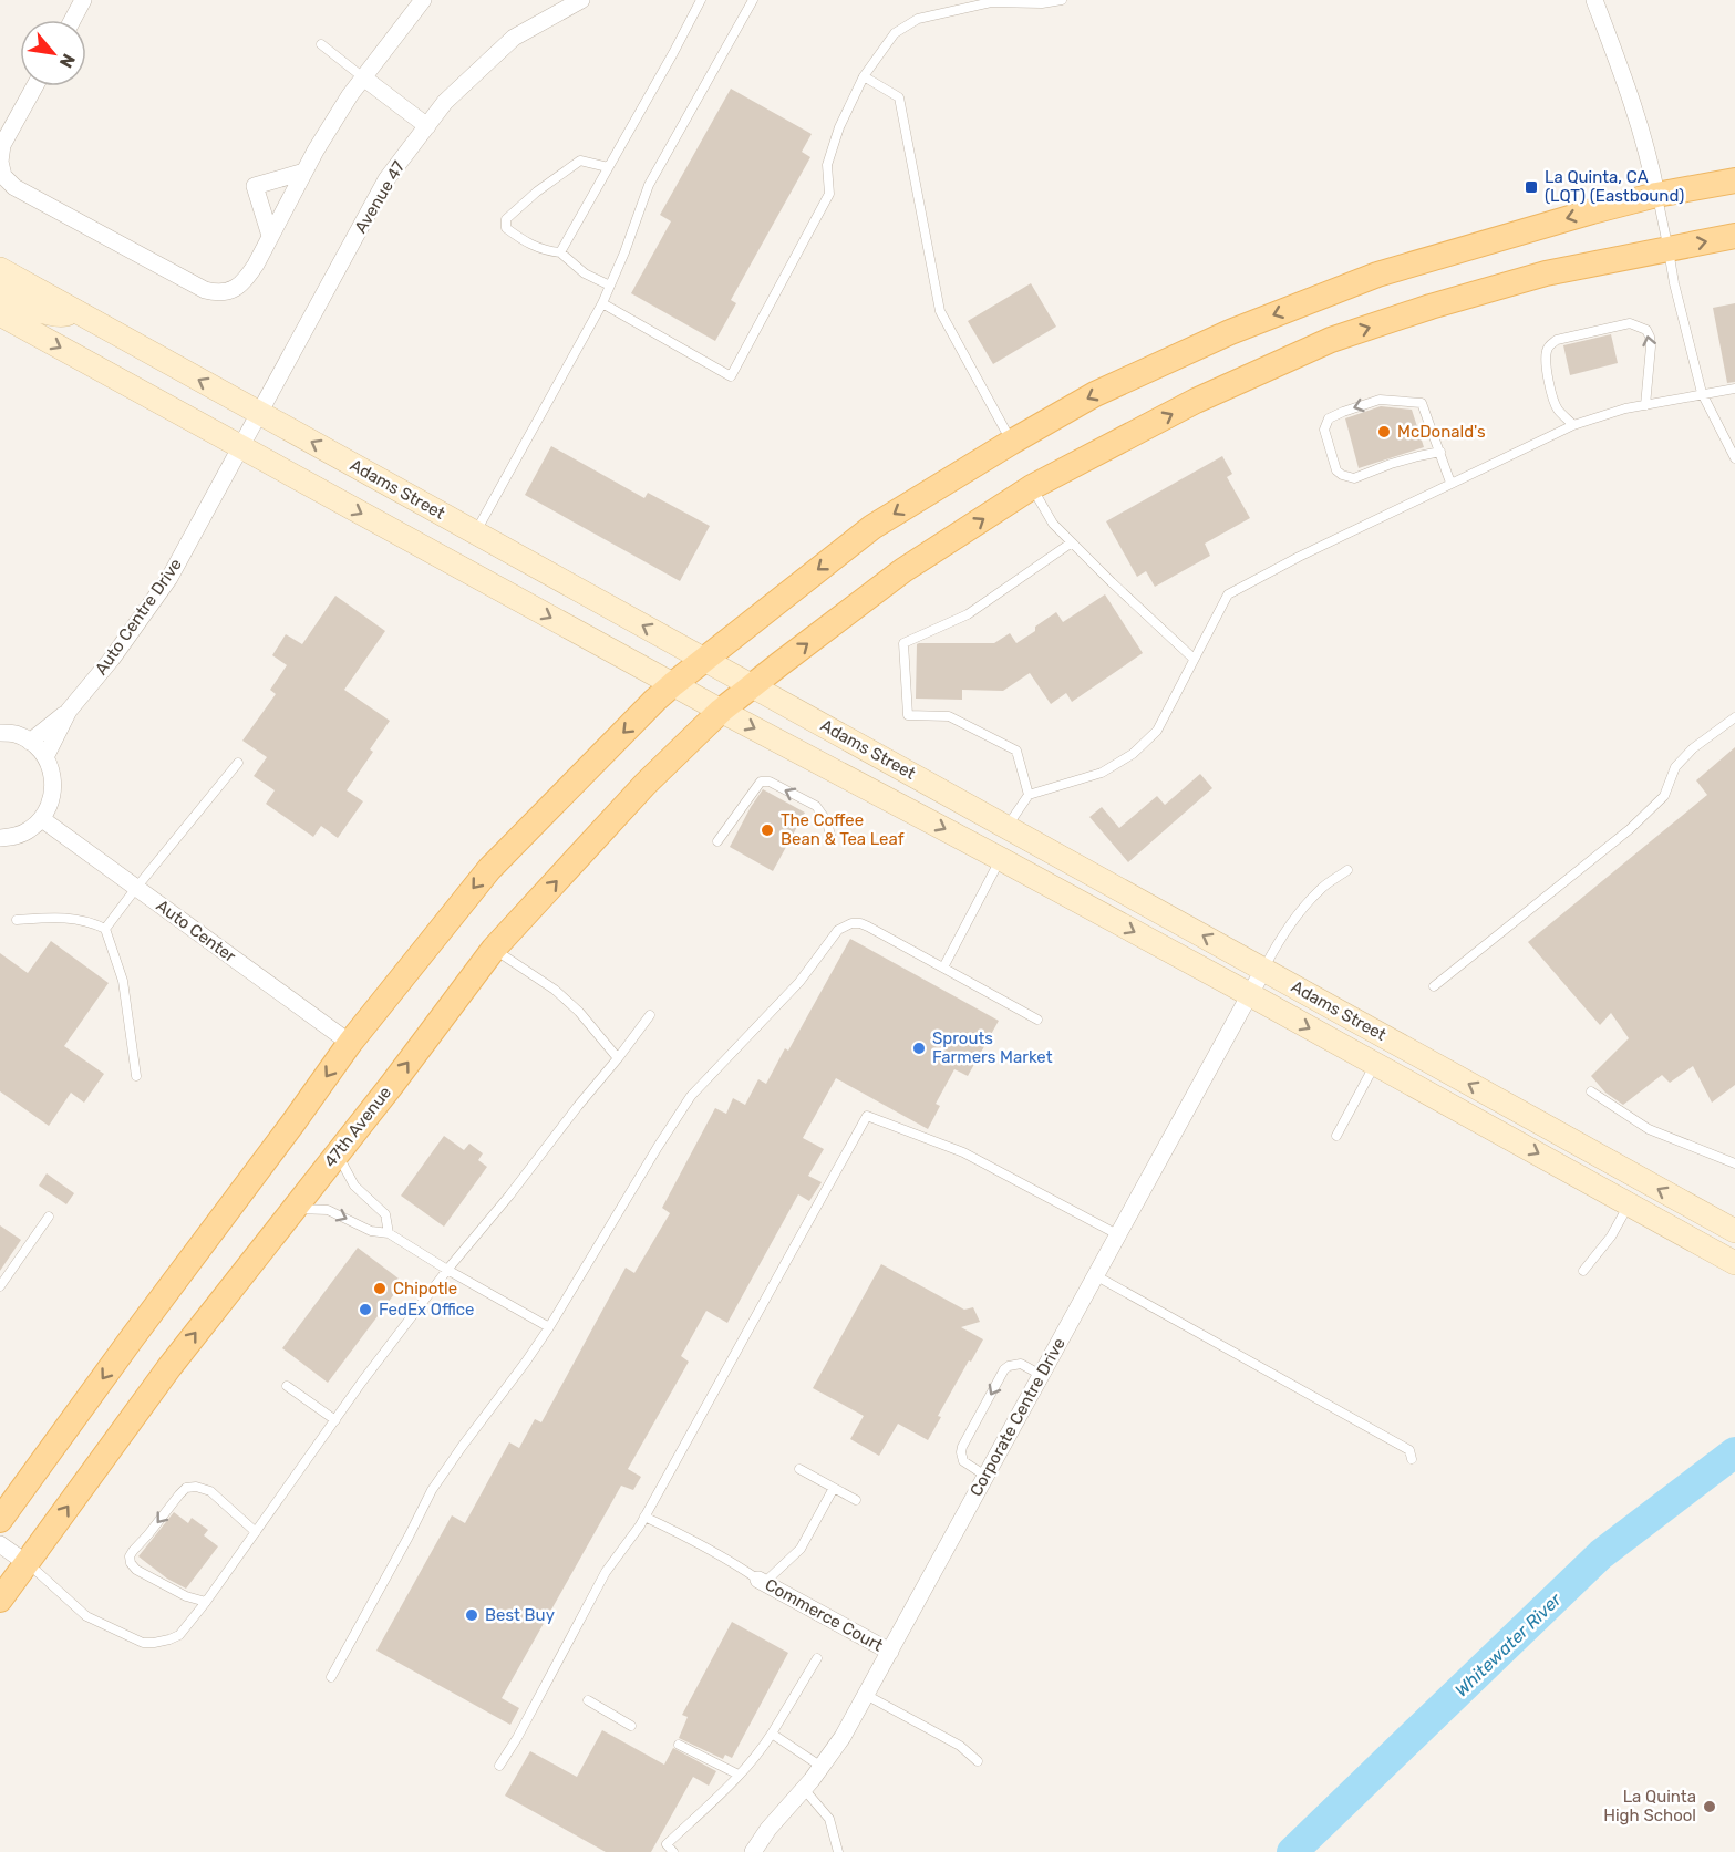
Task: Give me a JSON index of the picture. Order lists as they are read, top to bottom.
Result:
{
  "streets": {
    "main road": ["47th Avenue"],
    "street": [
      "Avenue 47",
      "Adams Street",
      "Auto Centre Drive",
      "Auto Center",
      "Corporate Centre Drive",
      "Commerce Court"
    ]
  },
  "crossings": [
    ["Avenue 47", "Adams Street"],
    ["Avenue 47", "Auto Centre Drive"],
    ["Adams Street", "Auto Centre Drive"],
    ["Adams Street", "47th Avenue"],
    ["Adams Street", "Corporate Centre Drive"],
    ["Corporate Centre Drive", "Commerce Court"]
  ],
  "water": ["Whitewater River"],
  "places": {
    "transit": ["La Quinta, CA (LQT) (Eastbound)"],
    "other": [
      "McDonald's",
      "The Coffee Bean & Tea Leaf",
      "Sprouts Farmers Market",
      "Chipotle",
      "FedEx Office",
      "Best Buy",
      "La Quinta High School"
    ]
  },
  "north": "bottom right"
}
